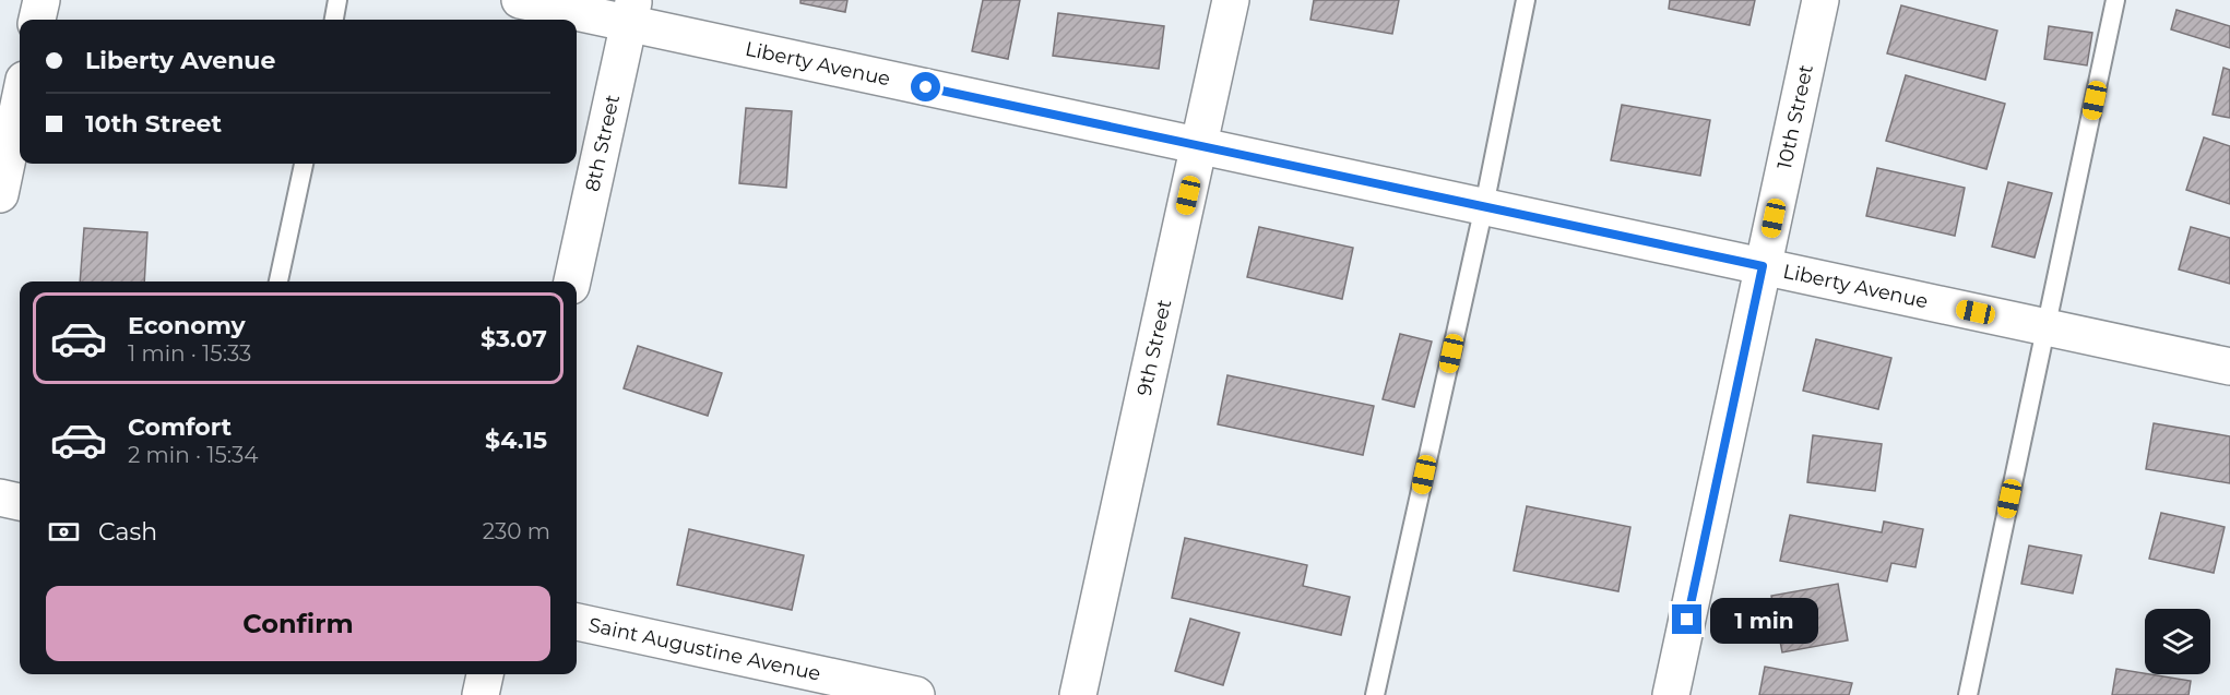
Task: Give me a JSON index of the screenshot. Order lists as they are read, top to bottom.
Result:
{
  "streets": {
    "street": [
      "Liberty Avenue",
      "10th Street",
      "8th Street",
      "9th Street",
      "Saint Augustine Avenue"
    ]
  },
  "crossings": [
    ["Liberty Avenue", "10th Street"],
    ["Liberty Avenue", "8th Street"],
    ["Liberty Avenue", "9th Street"]
  ],
  "page": {
    "banner": ["Liberty Avenue", "10th Street"],
    "list": [
      {
        "name": "Economy",
        "note": "1 min · 15:33",
        "value": "$3.07"
      },
      {
        "name": "Comfort",
        "note": "2 min · 15:34",
        "value": "$4.15"
      }
    ],
    "pay": ["Cash", "230 m"],
    "buttons": "Confirm",
    "bubble": "1 min"
  }
}
